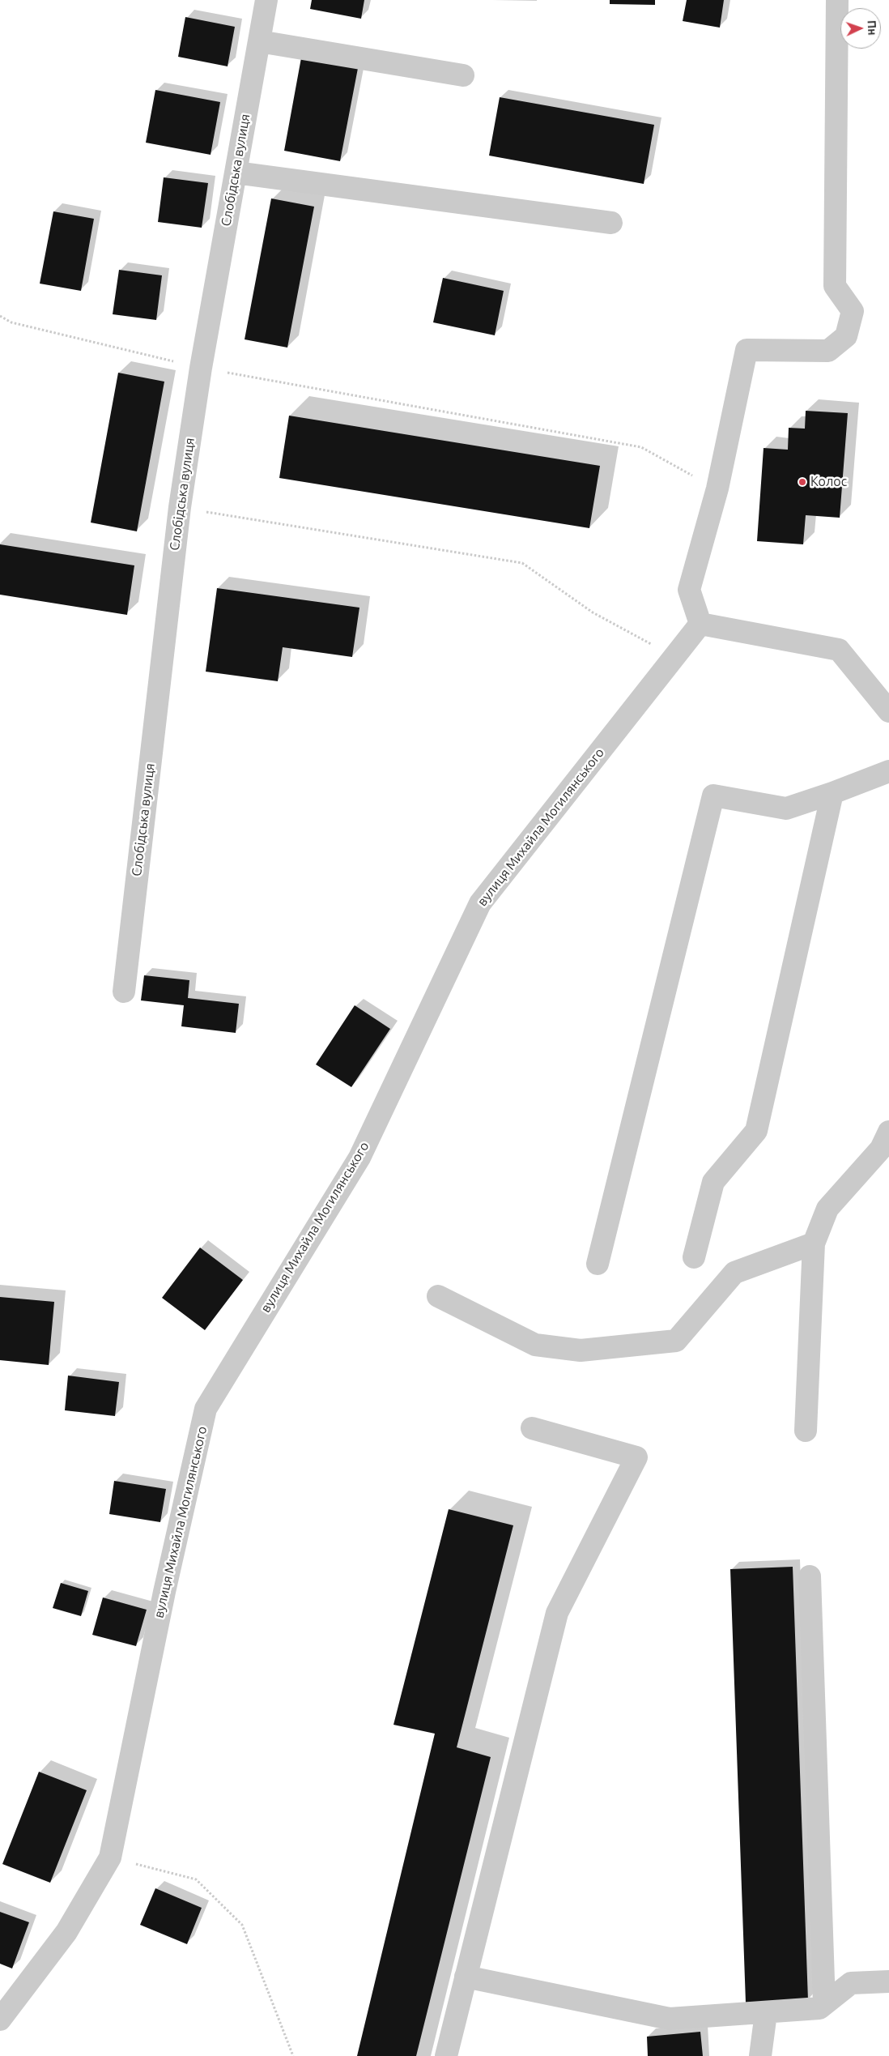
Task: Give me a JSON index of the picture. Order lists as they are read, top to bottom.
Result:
{
  "streets": {
    "street": ["Слобідська вулиця", "вулиця Михайла Могилянського"]
  },
  "places": ["Колос"],
  "north": "right"
}
